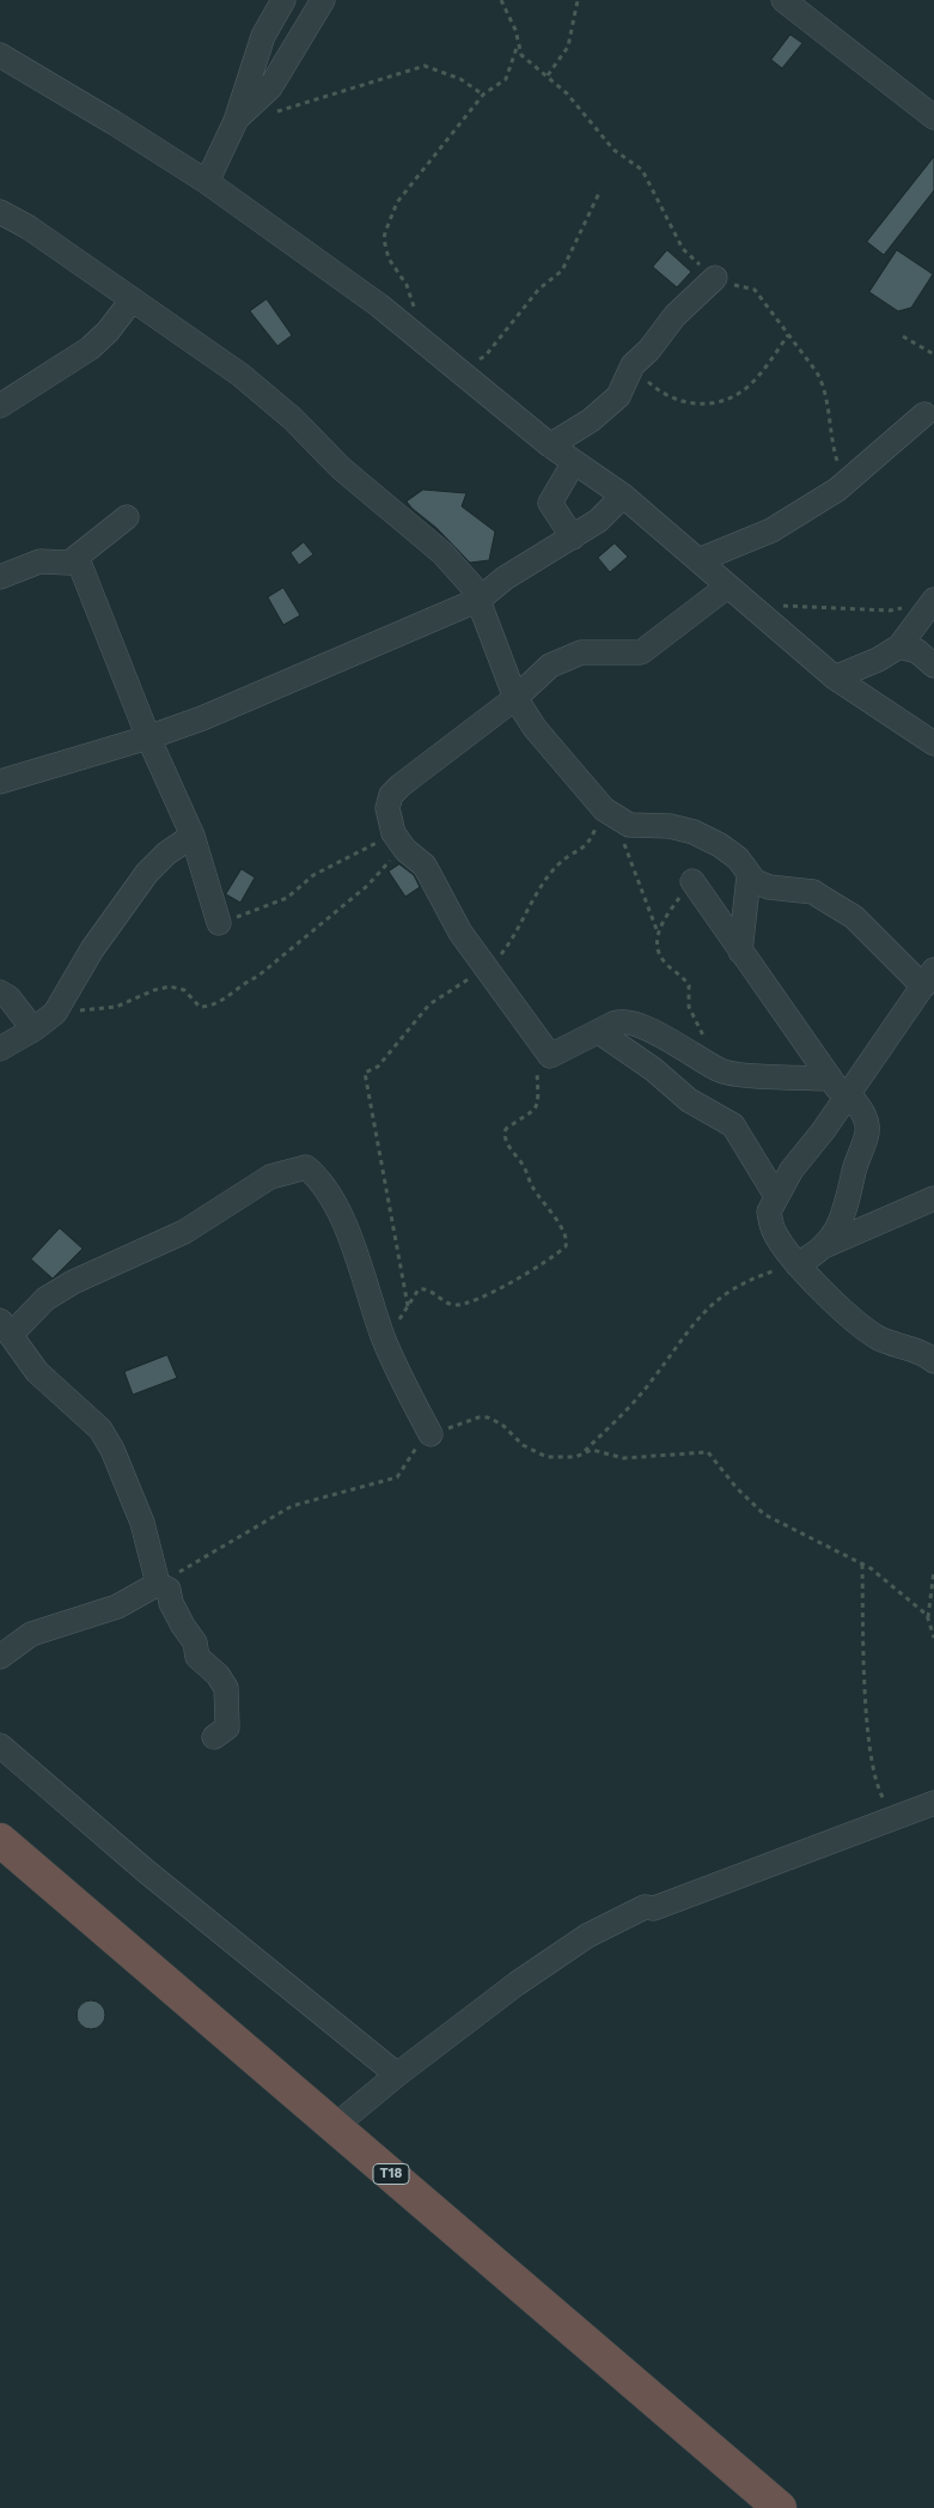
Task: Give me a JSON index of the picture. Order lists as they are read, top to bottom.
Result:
{
  "streets": {
    "highway": ["T18"]
  }
}
